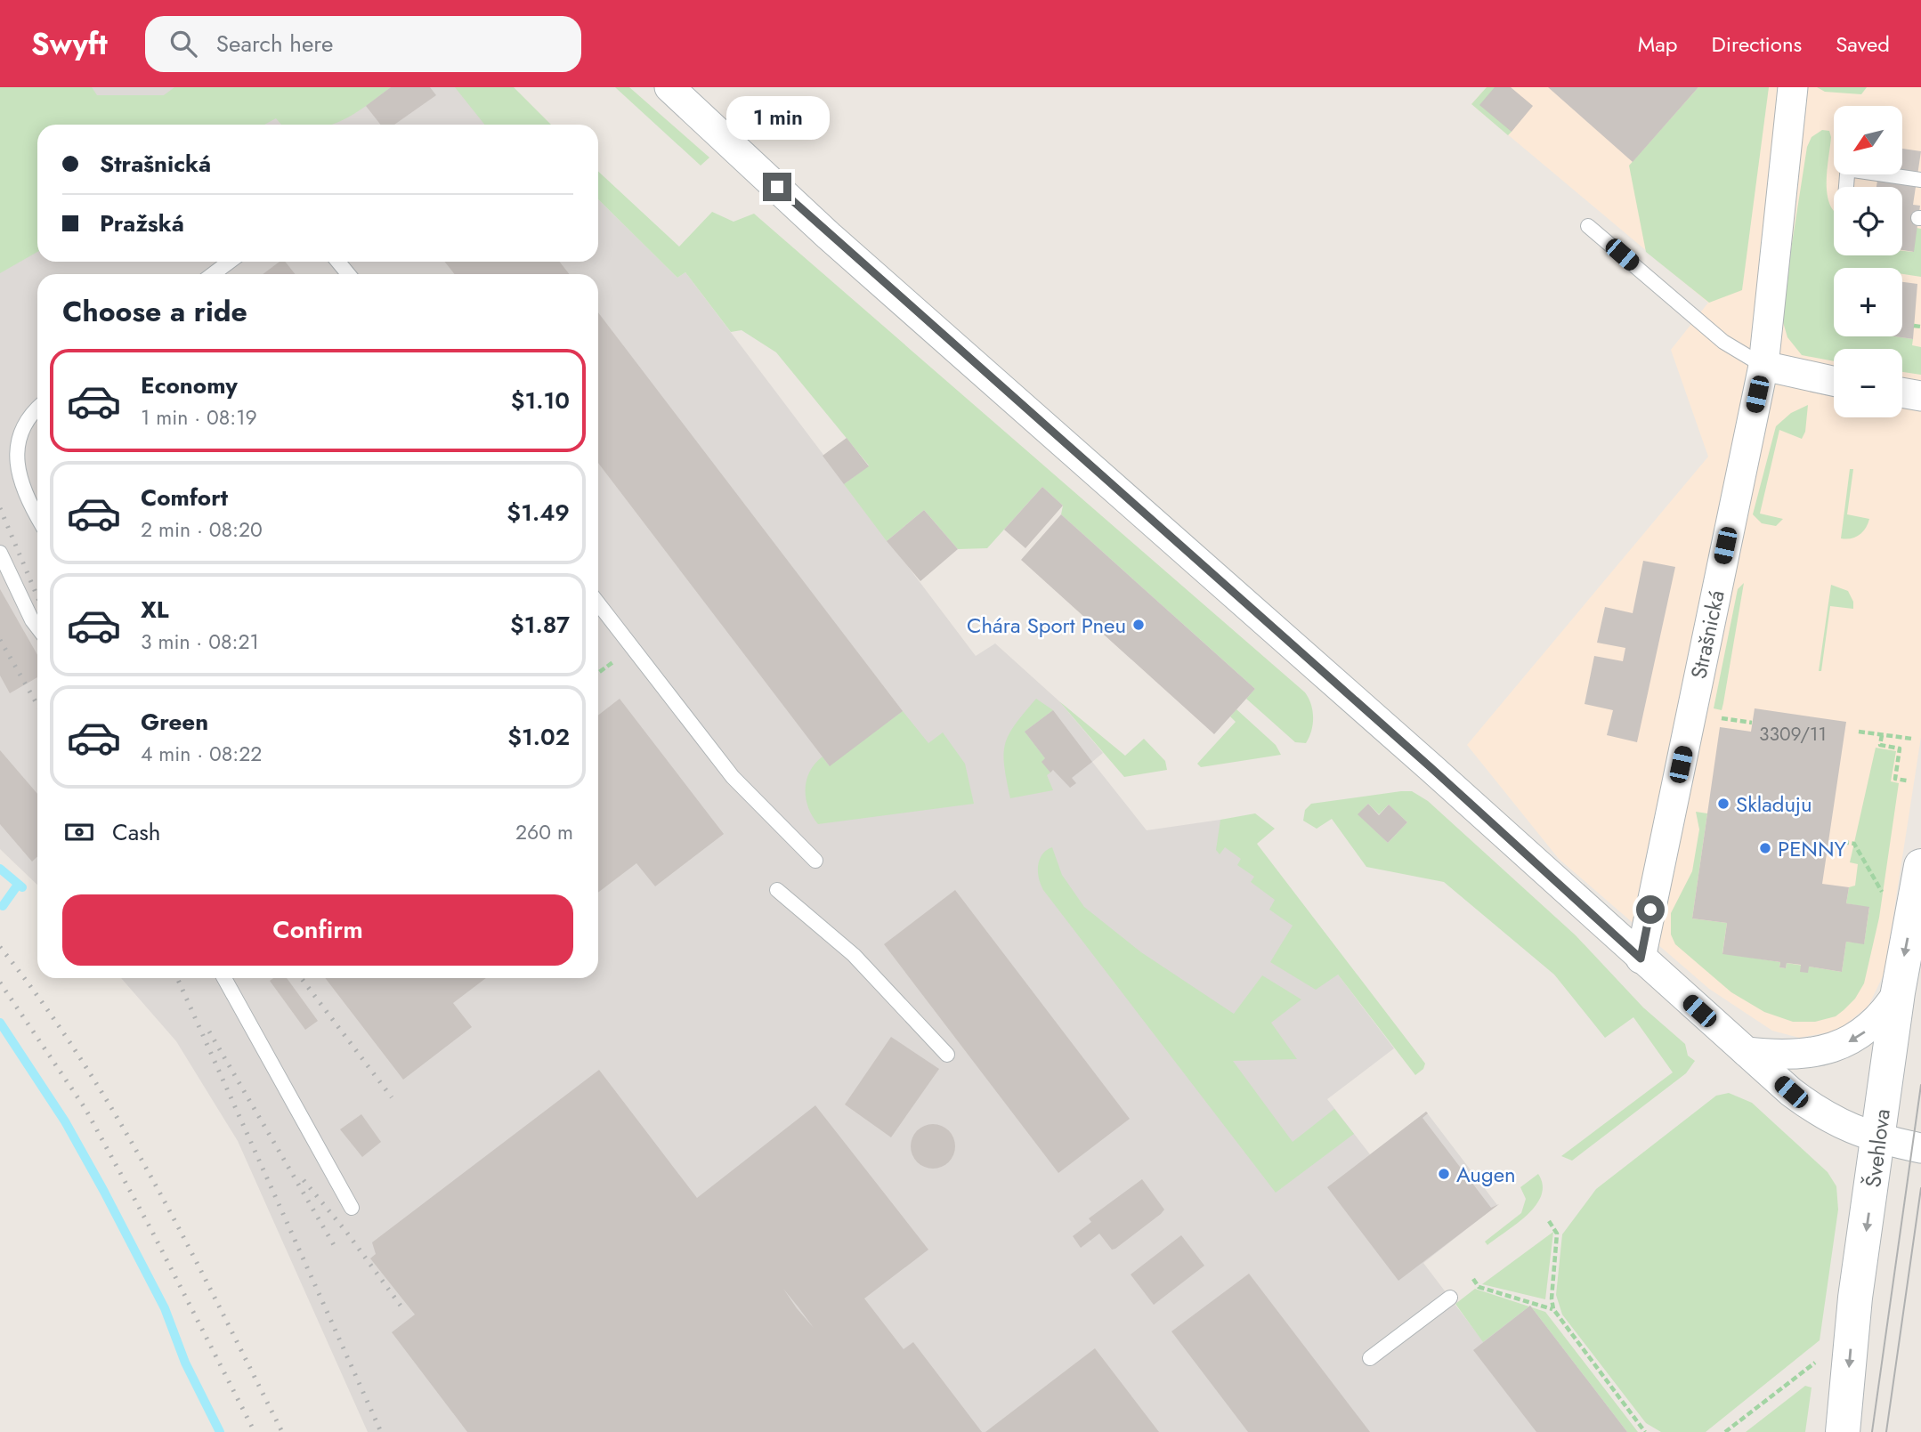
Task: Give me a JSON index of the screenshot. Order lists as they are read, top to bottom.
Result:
{
  "streets": {
    "main road": ["Švehlova"],
    "street": ["Strašnická"]
  },
  "one_way": ["Švehlova"],
  "places": [
    "Chára Sport Pneu",
    "Skladuju",
    "PENNY",
    "Augen"
  ],
  "house_numbers": ["3309/11"],
  "north": "bottom left",
  "page": {
    "header": "Swyft",
    "search": "Search here",
    "nav": ["Map", "Directions", "Saved"],
    "bubble": "1 min",
    "map_buttons": ["+", "−"],
    "banner": ["Strašnická", "Pražská"],
    "heading": "Choose a ride",
    "list": [
      {
        "name": "Economy",
        "note": "1 min · 08:19",
        "value": "$1.10"
      },
      {
        "name": "Comfort",
        "note": "2 min · 08:20",
        "value": "$1.49"
      },
      {
        "name": "XL",
        "note": "3 min · 08:21",
        "value": "$1.87"
      },
      {
        "name": "Green",
        "note": "4 min · 08:22",
        "value": "$1.02"
      }
    ],
    "pay": ["Cash", "260 m"],
    "buttons": "Confirm"
  }
}
